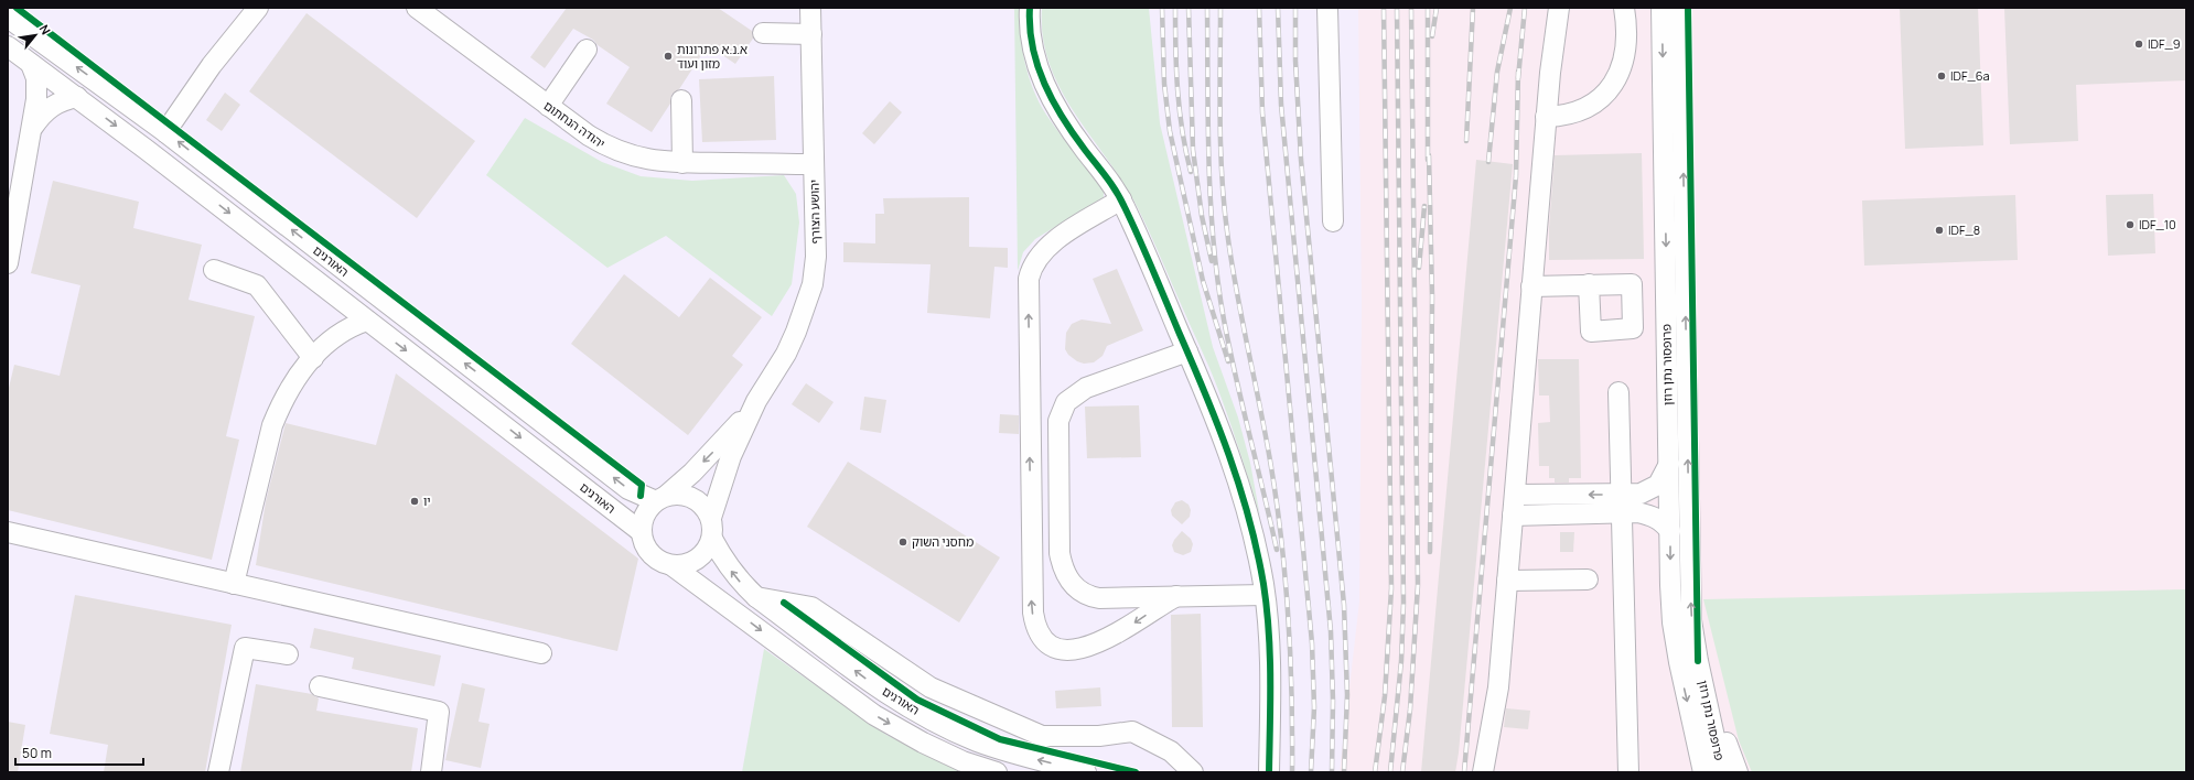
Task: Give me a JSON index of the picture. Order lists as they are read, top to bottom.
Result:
{
  "streets": {
    "street": [
      "יהודה הנחתום",
      "יהושע הצורף",
      "האורגים",
      "פרופסור נתן רוזן"
    ]
  },
  "crossings": [
    ["יהודה הנחתום", "יהושע הצורף"],
    ["יהושע הצורף", "האורגים"]
  ],
  "places": [
    "IDF_9",
    "א.נ.א פתרונות מזון ועוד",
    "IDF_6a",
    "IDF_10",
    "IDF_8",
    "יו",
    "מחסני השוק"
  ],
  "scale_bar": "50 m",
  "north": "top right"
}
